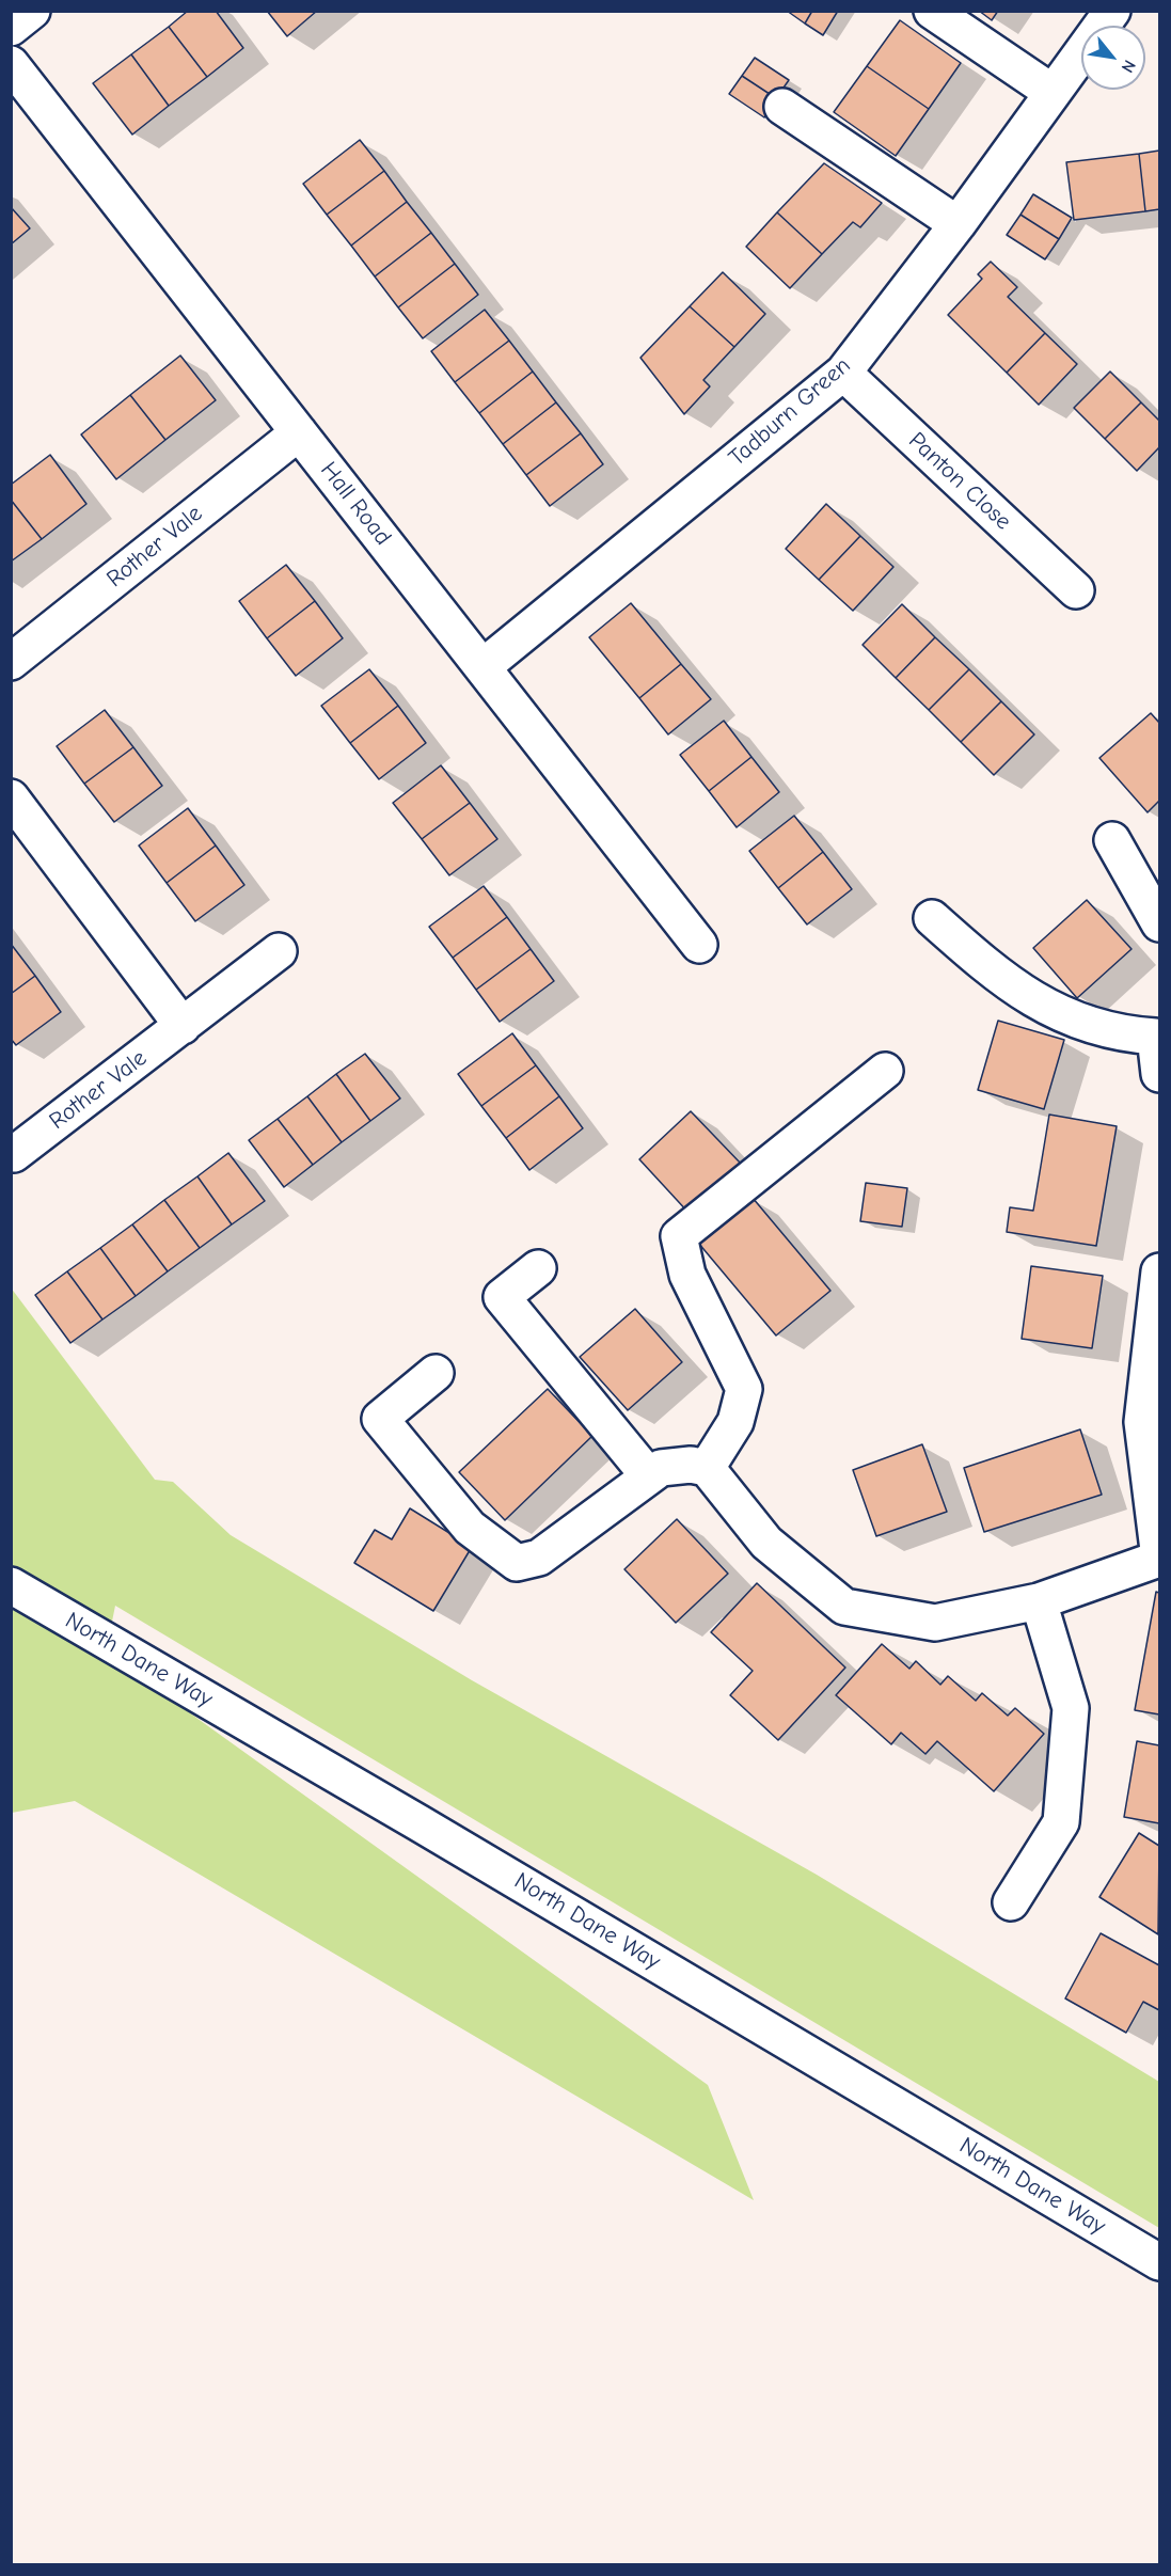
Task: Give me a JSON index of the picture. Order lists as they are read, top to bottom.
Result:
{
  "streets": {
    "street": [
      "Tadburn Green",
      "Panton Close",
      "Hall Road",
      "Rother Vale",
      "North Dane Way"
    ]
  },
  "crossings": [
    ["Tadburn Green", "Panton Close"],
    ["Tadburn Green", "Hall Road"],
    ["Hall Road", "Rother Vale"]
  ],
  "north": "bottom right"
}
